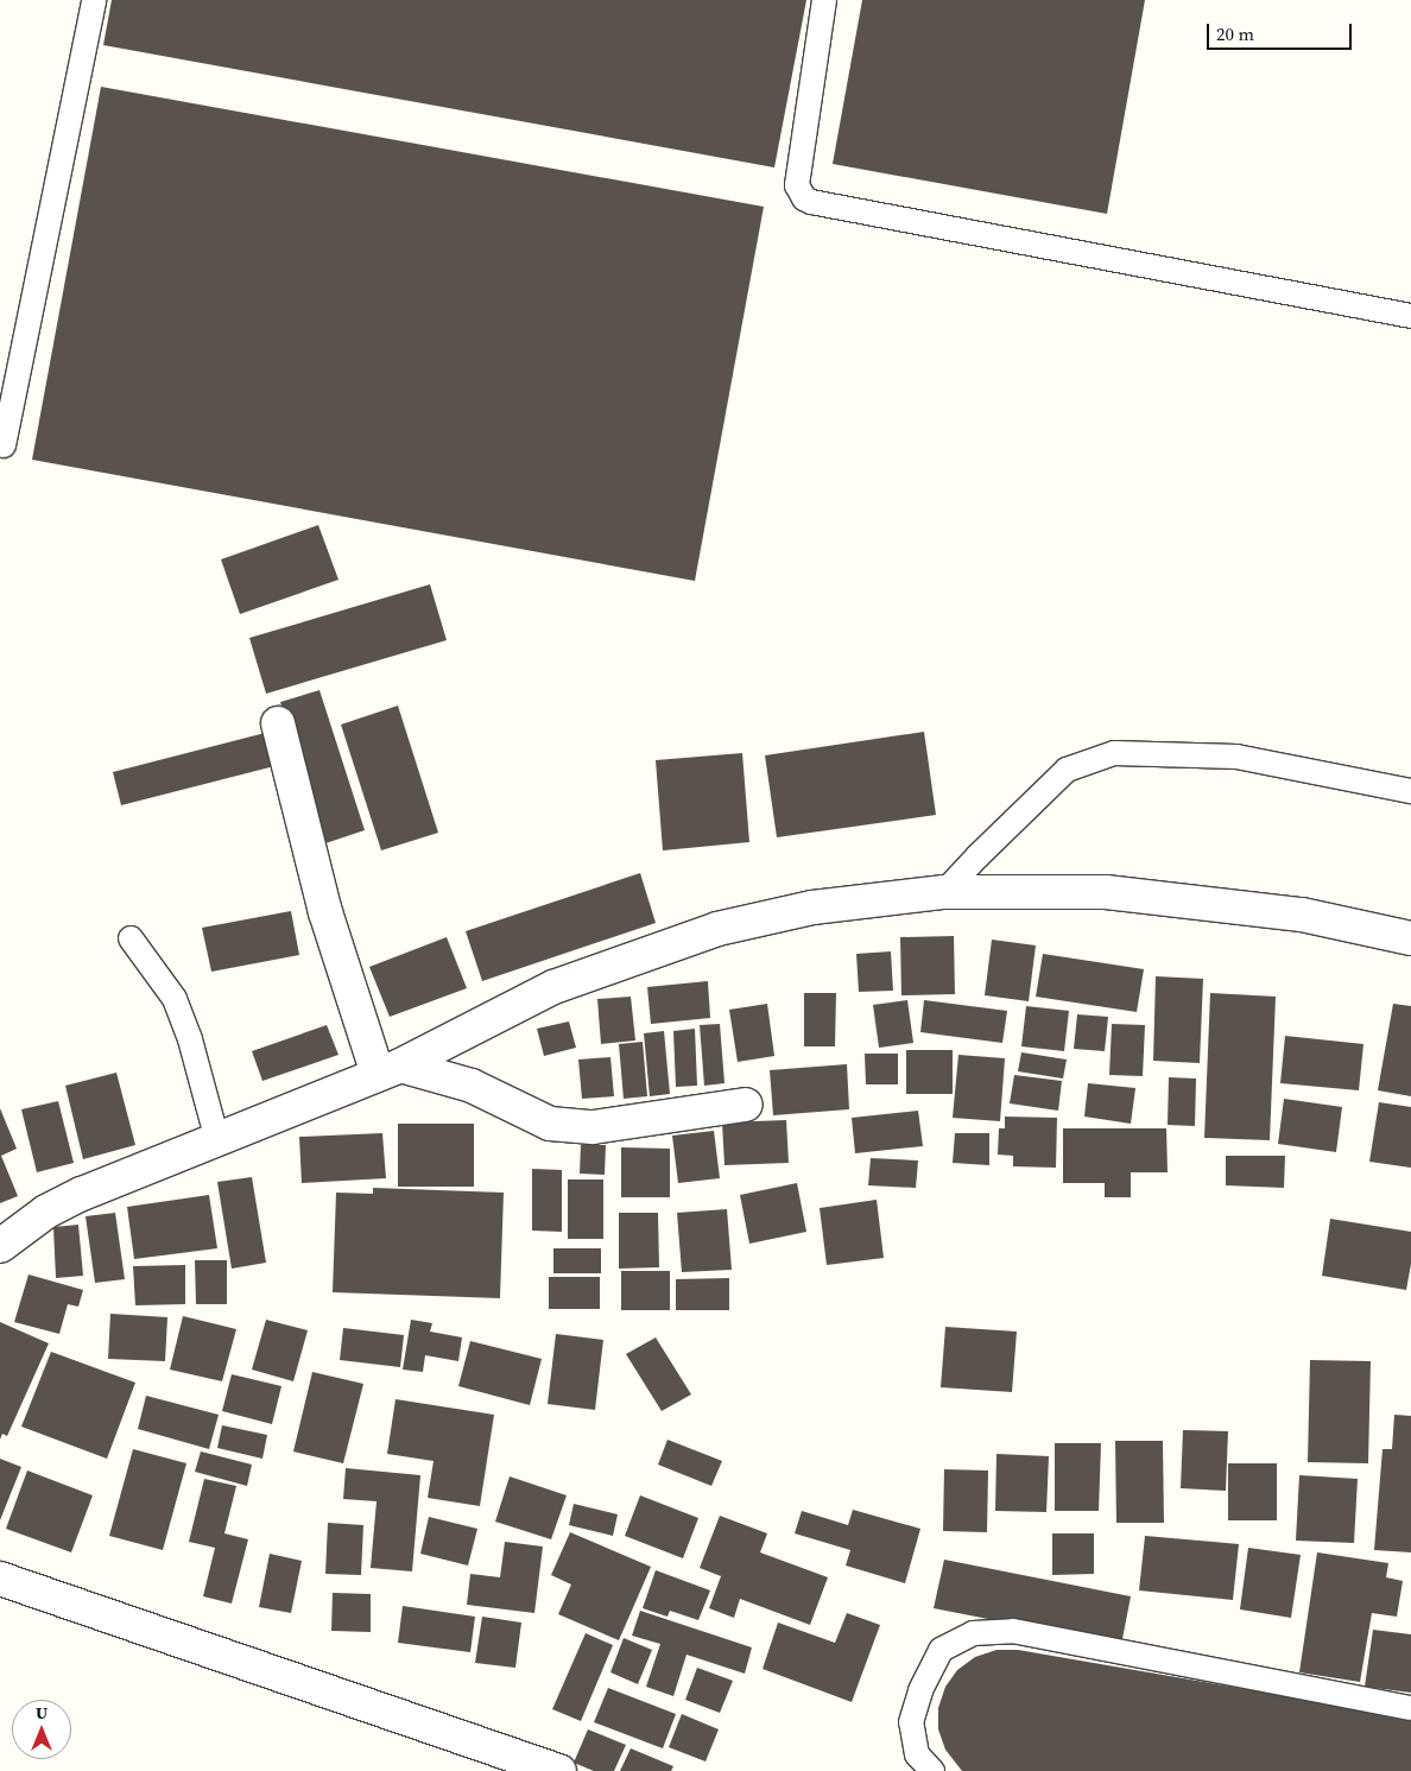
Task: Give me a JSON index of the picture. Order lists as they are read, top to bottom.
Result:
{
  "scale_bar": "20 m",
  "north": "top"
}
